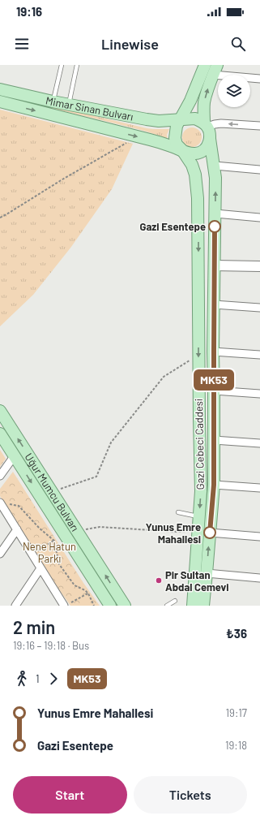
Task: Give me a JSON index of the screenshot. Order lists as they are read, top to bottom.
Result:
{
  "streets": {
    "main road": ["Mimar Sinan Bulvarı", "Gazi Cebeci Caddesi", "Uğur Mumcu Bulvarı"]
  },
  "crossings": [
    ["Mimar Sinan Bulvarı", "Gazi Cebeci Caddesi"]
  ],
  "parks": ["Nene Hatun Parkı"],
  "places": ["Gazi Esentepe", "Yunus Emre Mahallesi", "Pir Sultan Abdal Cemevi"],
  "lines": ["bus line MK53"],
  "page": {
    "status": "19:16",
    "header": "Linewise",
    "on_map": "MK53",
    "heading": ["2 min", "19:16 – 19:18 · Bus", "₺36"],
    "legs": ["1", "MK53"],
    "list": [
      {
        "name": "Yunus Emre Mahallesi",
        "value": "19:17"
      },
      {
        "name": "Gazi Esentepe",
        "value": "19:18"
      }
    ],
    "buttons": ["Start", "Tickets"]
  }
}
